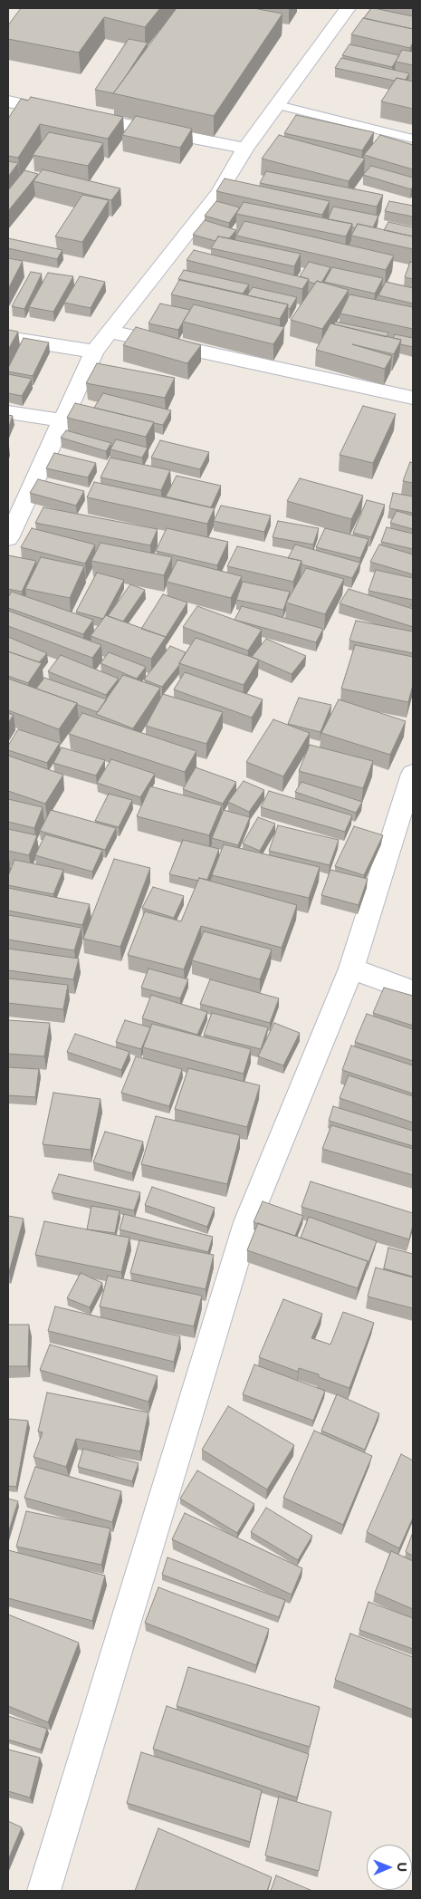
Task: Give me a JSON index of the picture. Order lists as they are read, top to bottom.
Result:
{
  "north": "right"
}
